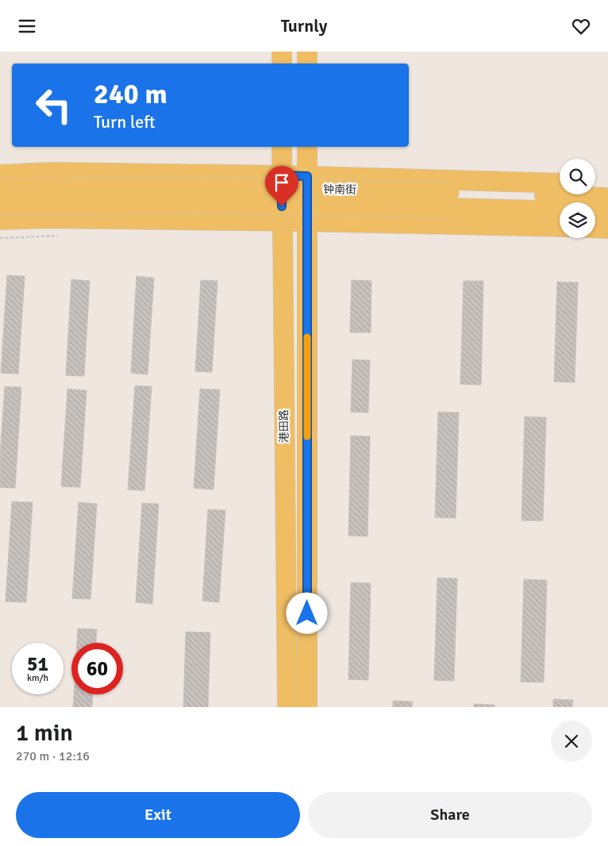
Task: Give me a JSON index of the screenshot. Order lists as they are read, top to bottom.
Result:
{
  "streets": {
    "main road": ["钟南街", "港田路"]
  },
  "page": {
    "header": "Turnly",
    "turn": ["240 m", "Turn left"],
    "speed": "51 km/h",
    "limit": "60",
    "heading": ["1 min", "270 m · 12:16"],
    "buttons": ["Exit", "Share"]
  }
}
